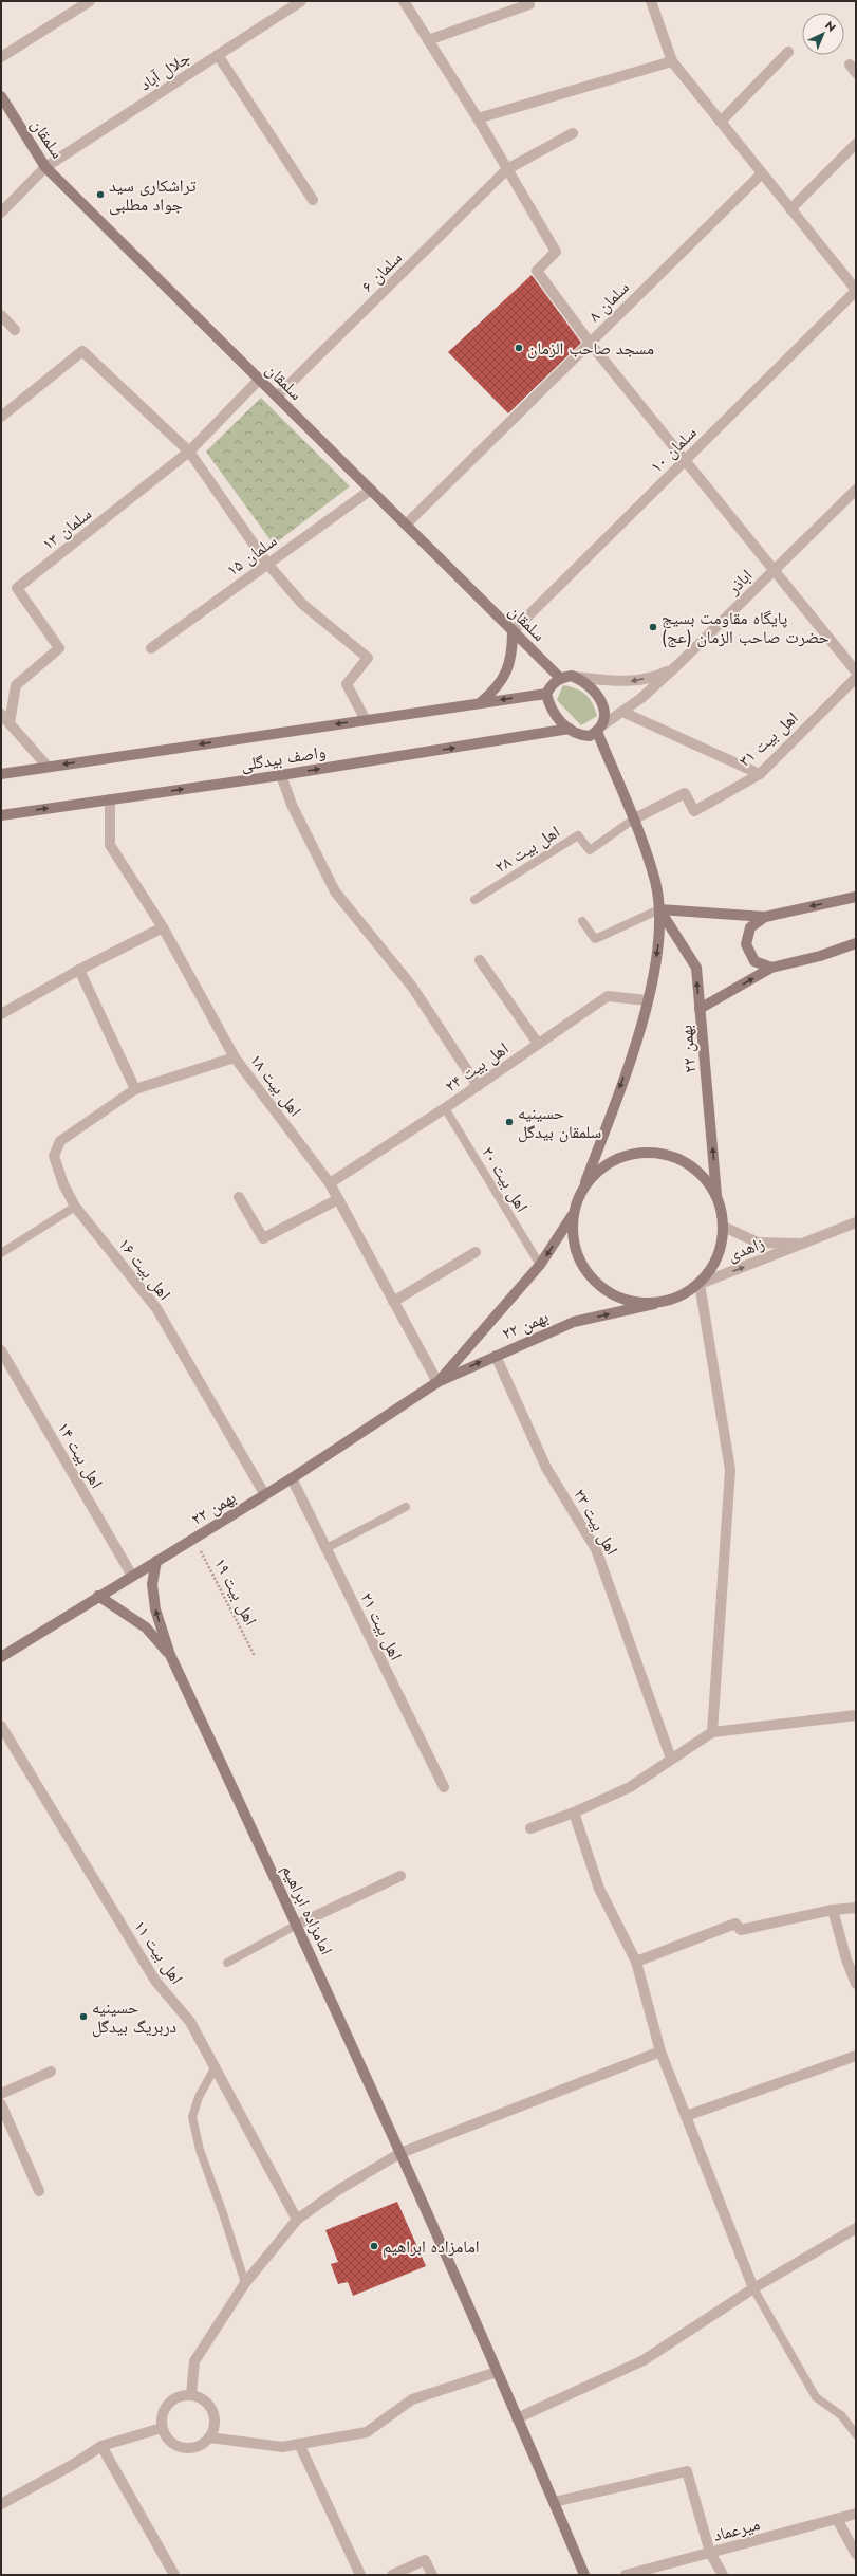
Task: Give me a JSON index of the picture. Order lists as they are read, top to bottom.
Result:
{
  "streets": {
    "street": [
      "جلال آباد",
      "سلمقان",
      "سلمان ۶",
      "سلمان ۸",
      "سلمان ۱۰",
      "سلمان ۱۳",
      "سلمان ۱۵",
      "اباذر",
      "اهل بیت ۳۱",
      "واصف بیدگلی",
      "۲۲ بهمن",
      "اهل بیت ۲۴",
      "اهل بیت ۱۸",
      "زاهدی",
      "اهل بیت ۱۶",
      "اهل بیت ۱۴",
      "اهل بیت ۲۳",
      "اهل بیت ۲۱",
      "امامزاده ابراهیم",
      "اهل بیت ۱۱",
      "میرعماد"
    ],
    "lane": ["اهل بیت ۲۸", "اهل بیت ۲۰"],
    "path": ["اهل بیت ۱۹"]
  },
  "crossings": [
    ["جلال آباد", "سلمقان"],
    ["سلمقان", "سلمان ۶"],
    ["سلمقان", "سلمان ۸"],
    ["سلمقان", "سلمان ۱۰"],
    ["سلمقان", "سلمان ۱۳"],
    ["سلمقان", "سلمان ۱۵"],
    ["سلمقان", "اباذر"],
    ["سلمقان", "واصف بیدگلی"],
    ["سلمقان", "۲۲ بهمن"],
    ["اباذر", "واصف بیدگلی"],
    ["اباذر", "۲۲ بهمن"],
    ["اهل بیت ۳۱", "اهل بیت ۲۸"],
    ["اهل بیت ۳۱", "۲۲ بهمن"],
    ["واصف بیدگلی", "۲۲ بهمن"],
    ["واصف بیدگلی", "اهل بیت ۱۸"],
    ["اهل بیت ۲۸", "۲۲ بهمن"],
    ["۲۲ بهمن", "اهل بیت ۲۴"],
    ["۲۲ بهمن", "اهل بیت ۱۸"],
    ["۲۲ بهمن", "اهل بیت ۲۰"],
    ["۲۲ بهمن", "زاهدی"],
    ["۲۲ بهمن", "اهل بیت ۱۶"],
    ["۲۲ بهمن", "اهل بیت ۱۴"],
    ["۲۲ بهمن", "اهل بیت ۲۳"],
    ["۲۲ بهمن", "اهل بیت ۱۹"],
    ["۲۲ بهمن", "اهل بیت ۲۱"],
    ["۲۲ بهمن", "امامزاده ابراهیم"],
    ["اهل بیت ۲۴", "اهل بیت ۱۸"],
    ["اهل بیت ۲۴", "اهل بیت ۲۰"],
    ["اهل بیت ۱۸", "اهل بیت ۱۶"]
  ],
  "one_way": ["زاهدی"],
  "places": [
    "تراشکاری سید جواد مطلبی",
    "مسجد صاحب الزمان",
    "پایگاه مقاومت بسیج حضرت صاحب الزمان (عج)",
    "حسینیه سلمقان بیدگل",
    "حسینیه دربریگ بیدگل",
    "امامزاده ابراهیم"
  ],
  "north": "top right"
}
